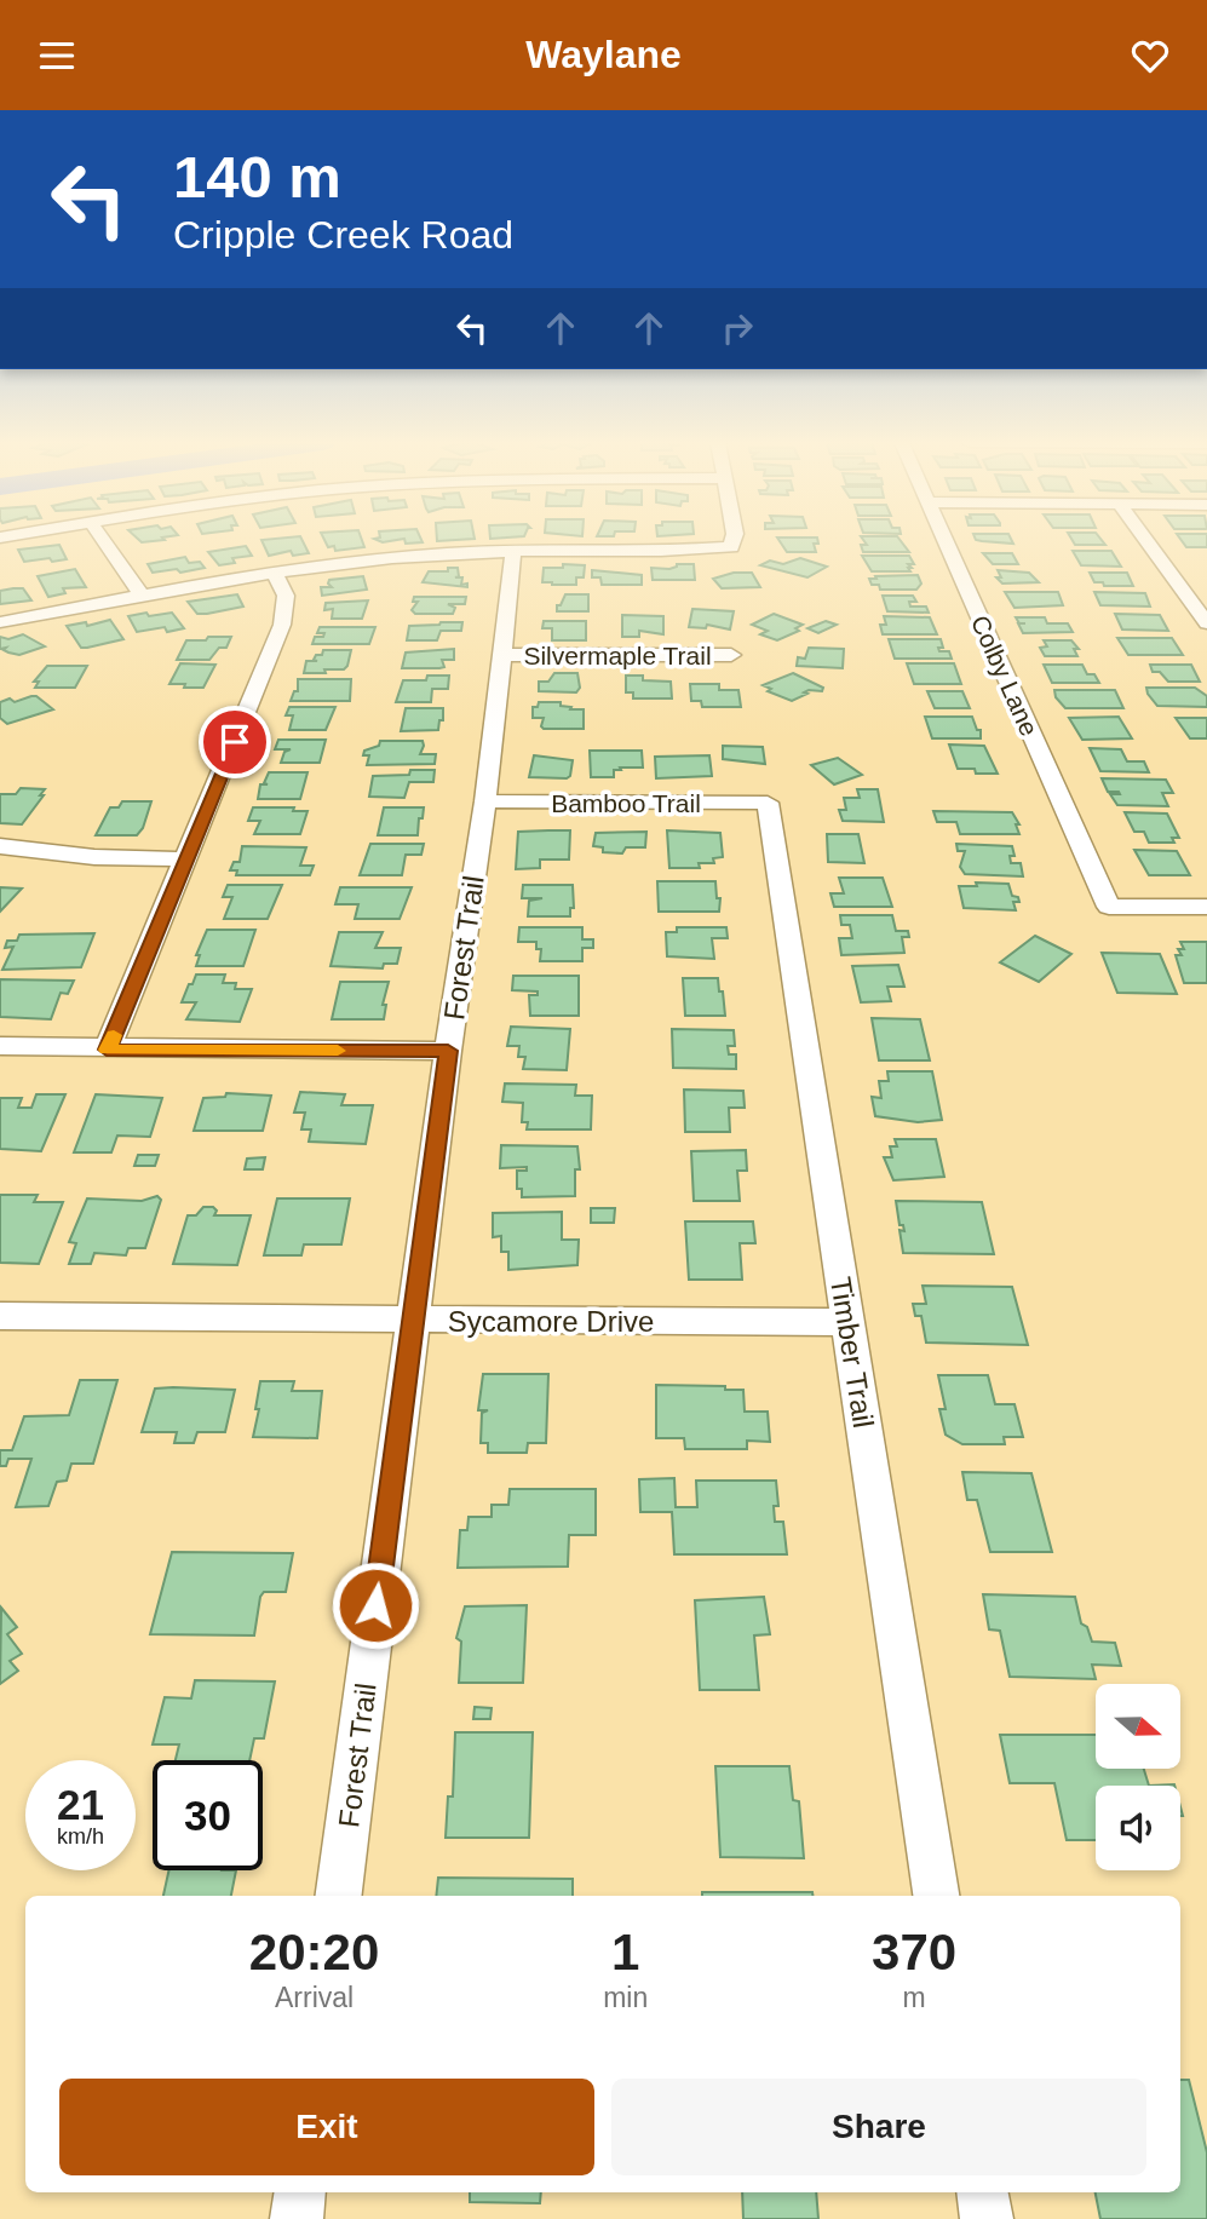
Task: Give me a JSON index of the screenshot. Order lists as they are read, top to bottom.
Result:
{
  "streets": {
    "street": [
      "Silvermaple Trail",
      "Colby Lane",
      "Bamboo Trail",
      "Forest Trail",
      "Sycamore Drive",
      "Timber Trail"
    ]
  },
  "crossings": [
    ["Silvermaple Trail", "Forest Trail"],
    ["Bamboo Trail", "Forest Trail"],
    ["Bamboo Trail", "Timber Trail"],
    ["Forest Trail", "Sycamore Drive"],
    ["Sycamore Drive", "Timber Trail"]
  ],
  "north": "right",
  "page": {
    "header": "Waylane",
    "turn": ["140 m", "Cripple Creek Road"],
    "speed": "21 km/h",
    "limit": "30",
    "eta": [
      "20:20",
      "Arrival",
      "1",
      "min",
      "370",
      "m"
    ],
    "buttons": ["Exit", "Share"]
  }
}
